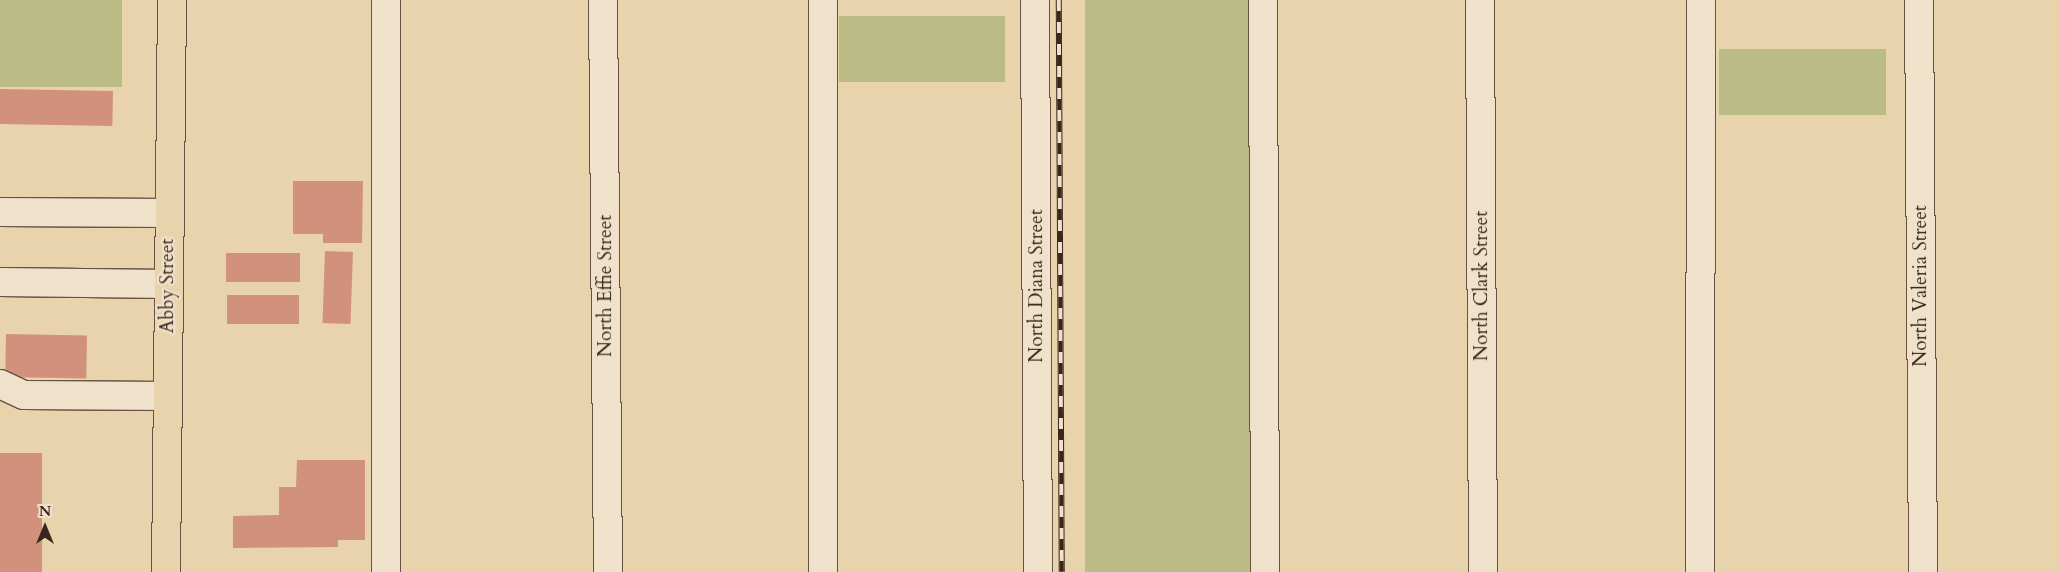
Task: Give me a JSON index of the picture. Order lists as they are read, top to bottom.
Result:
{
  "streets": {
    "main road": ["Abby Street"],
    "street": [
      "North Effie Street",
      "North Diana Street",
      "North Clark Street",
      "North Valeria Street"
    ]
  },
  "north": "top"
}
